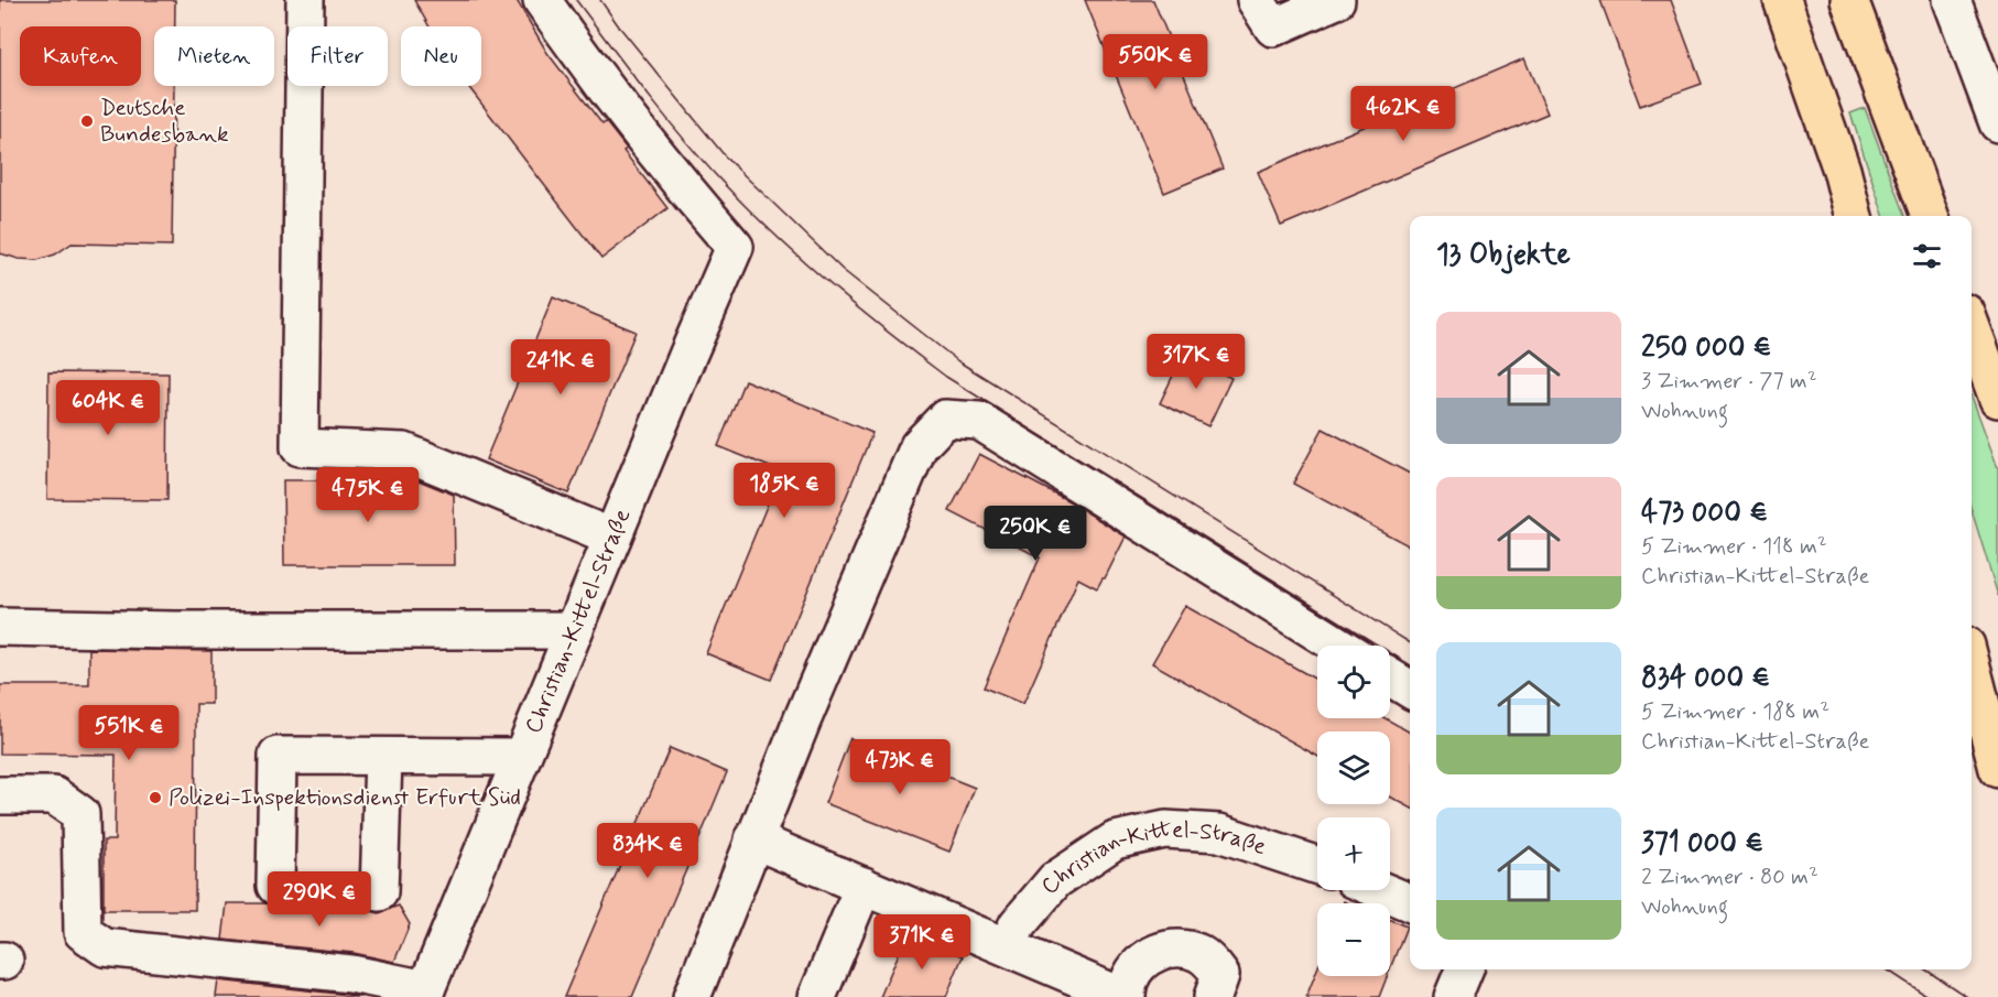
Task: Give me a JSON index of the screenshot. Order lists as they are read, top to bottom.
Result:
{
  "streets": {
    "street": ["Christian-Kittel-Straße"]
  },
  "places": ["Deutsche Bundesbank", "Polizei-Inspektionsdienst Erfurt Süd"],
  "page": {
    "chip": [
      "Kaufen",
      "Mieten",
      "Filter",
      "Neu"
    ],
    "price": [
      "550K €",
      "462K €",
      "317K €",
      "241K €",
      "604K €",
      "185K €",
      "475K €",
      "250K €",
      "551K €",
      "473K €",
      "834K €",
      "290K €",
      "371K €"
    ],
    "heading": "13 Objekte",
    "list": [
      {
        "name": "250 000 €",
        "note": "3 Zimmer · 77 m² · Wohnung"
      },
      {
        "name": "473 000 €",
        "note": "5 Zimmer · 118 m² · Christian-Kittel-Straße"
      },
      {
        "name": "834 000 €",
        "note": "5 Zimmer · 188 m² · Christian-Kittel-Straße"
      },
      {
        "name": "371 000 €",
        "note": "2 Zimmer · 80 m² · Wohnung"
      }
    ],
    "map_buttons": ["+", "−"]
  }
}
